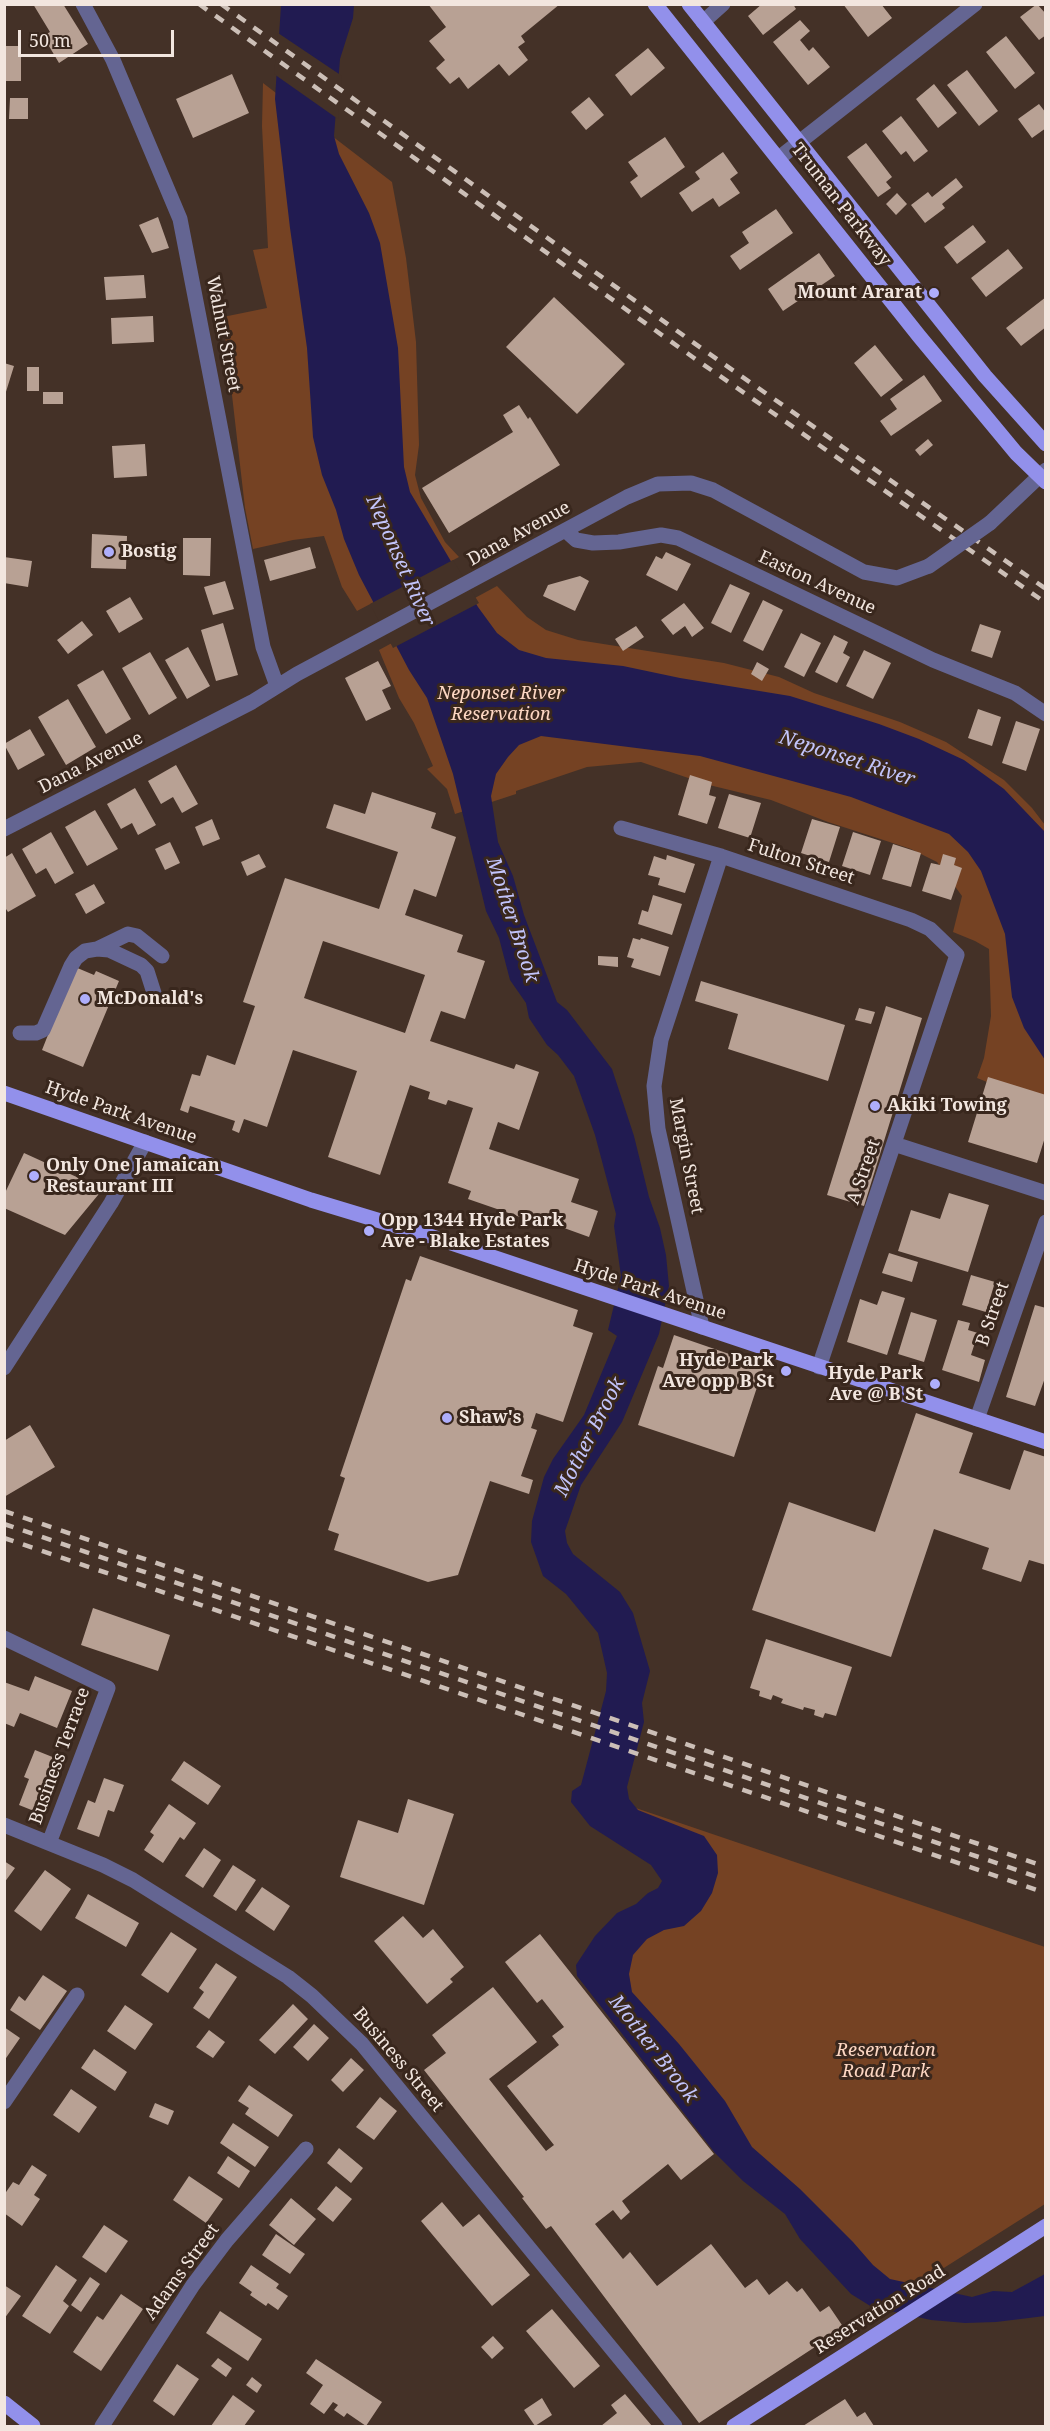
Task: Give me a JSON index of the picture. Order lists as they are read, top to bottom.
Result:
{
  "streets": {
    "main road": ["Truman Parkway", "Hyde Park Avenue", "Reservation Road"],
    "street": [
      "Walnut Street",
      "Dana Avenue",
      "Easton Avenue",
      "Fulton Street",
      "Margin Street",
      "A Street",
      "B Street",
      "Business Terrace",
      "Business Street",
      "Adams Street"
    ]
  },
  "crossings": [
    ["Truman Parkway", "Dana Avenue"],
    ["Walnut Street", "Dana Avenue"],
    ["Dana Avenue", "Easton Avenue"],
    ["Fulton Street", "Margin Street"],
    ["Fulton Street", "A Street"],
    ["Hyde Park Avenue", "Margin Street"],
    ["Hyde Park Avenue", "A Street"],
    ["Hyde Park Avenue", "B Street"],
    ["Business Terrace", "Business Street"]
  ],
  "water": ["Neponset River", "Mother Brook"],
  "parks": ["Neponset River Reservation", "Reservation Road Park"],
  "places": [
    "Mount Ararat",
    "Bostig",
    "McDonald's",
    "Akiki Towing",
    "Only One Jamaican Restaurant III",
    "Opp 1344 Hyde Park Ave - Blake Estates",
    "Hyde Park Ave opp B St",
    "Hyde Park Ave @ B St",
    "Shaw's"
  ],
  "scale_bar": "50 m"
}
